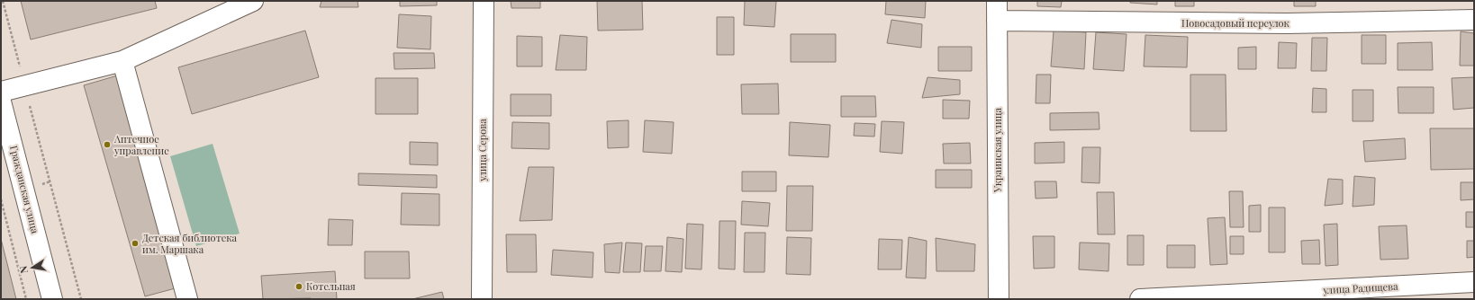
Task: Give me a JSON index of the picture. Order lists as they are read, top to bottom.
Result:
{
  "streets": {
    "street": [
      "Новосадовый переулок",
      "улица Серова",
      "Украинская улица",
      "Гражданская улица",
      "улица Радищева"
    ]
  },
  "crossings": [
    ["Новосадовый переулок", "Украинская улица"]
  ],
  "places": ["Аптечное управление", "Детская библиотека им. Маршака", "Котельная"],
  "north": "left"
}
